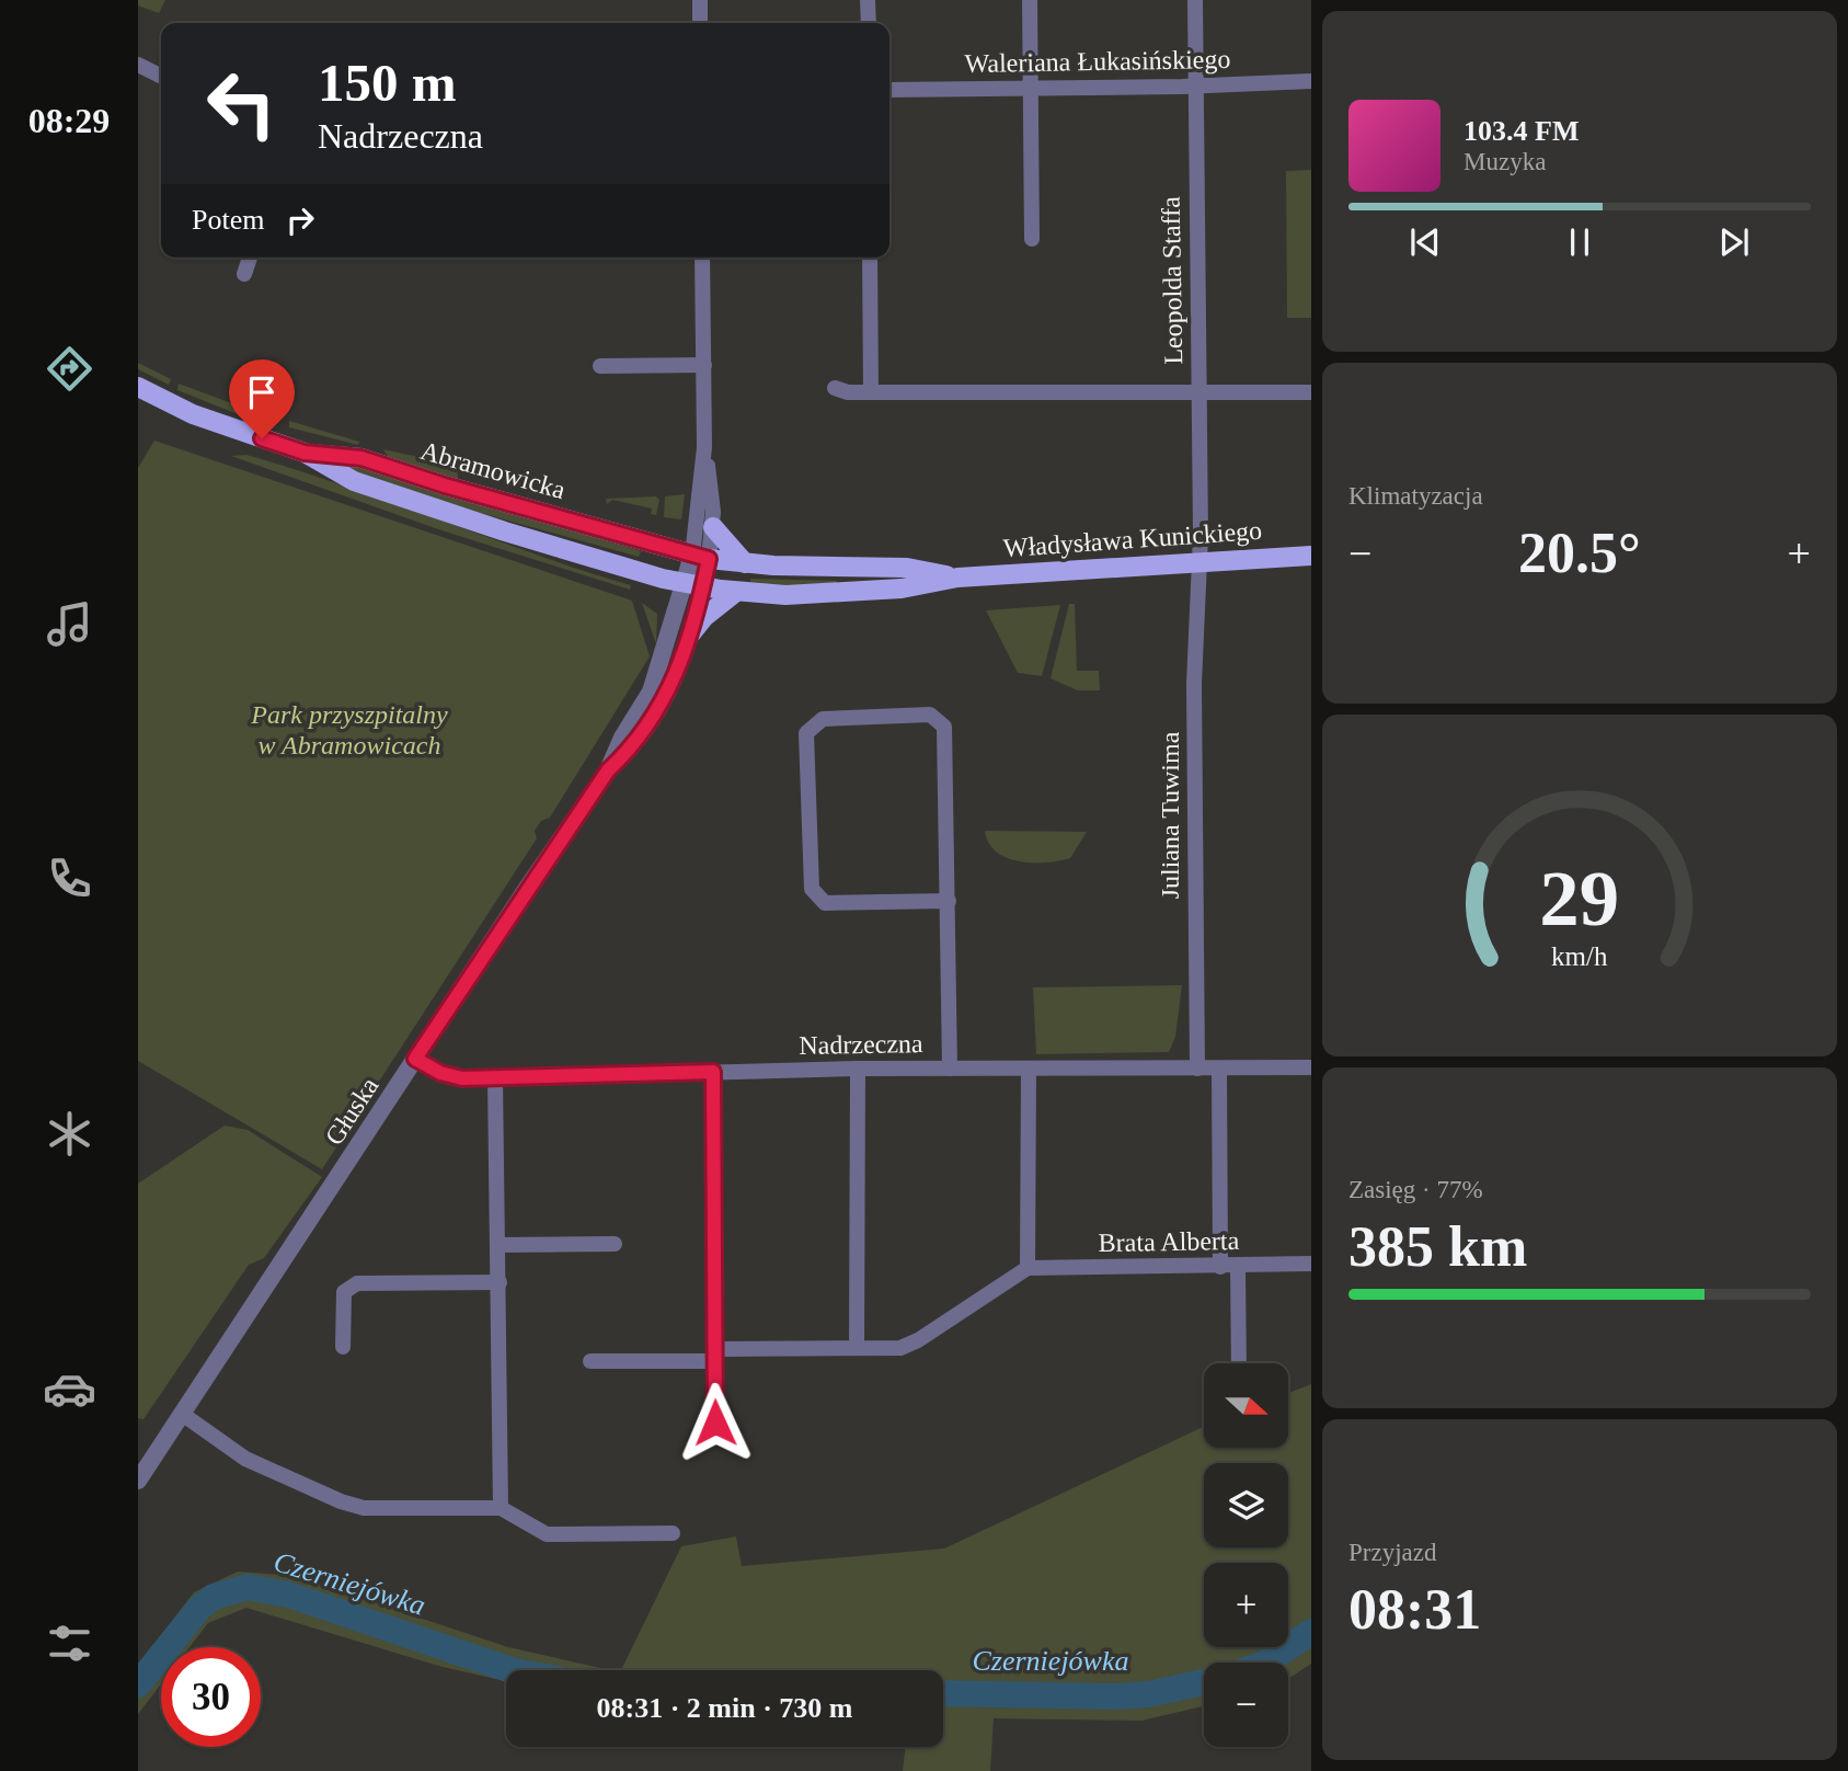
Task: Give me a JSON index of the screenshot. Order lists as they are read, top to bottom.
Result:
{
  "streets": {
    "main road": ["Abramowicka", "Władysława Kunickiego"],
    "street": [
      "Waleriana Łukasińskiego",
      "Leopolda Staffa",
      "Juliana Tuwima",
      "Nadrzeczna",
      "Głuska",
      "Brata Alberta"
    ]
  },
  "crossings": [
    ["Waleriana Łukasińskiego", "Leopolda Staffa"],
    ["Leopolda Staffa", "Władysława Kunickiego"],
    ["Leopolda Staffa", "Juliana Tuwima"],
    ["Abramowicka", "Władysława Kunickiego"],
    ["Abramowicka", "Głuska"],
    ["Władysława Kunickiego", "Juliana Tuwima"],
    ["Władysława Kunickiego", "Głuska"],
    ["Juliana Tuwima", "Nadrzeczna"],
    ["Nadrzeczna", "Głuska"]
  ],
  "water": ["Czerniejówka"],
  "parks": ["Park przyszpitalny w Abramowicach"],
  "north": "right",
  "page": {
    "tabs": "08:29",
    "turn": ["150 m", "Nadrzeczna"],
    "song": ["103.4 FM", "Muzyka"],
    "then": "Potem",
    "tile": [
      "Klimatyzacja",
      ["Zasięg · 77%", "385 km"],
      ["Przyjazd", "08:31"]
    ],
    "heat": ["−", "20.5°", "+"],
    "map_buttons": ["+", "−"],
    "limit": "30",
    "trip": "08:31 · 2 min · 730 m",
    "gauge": ["29", "km/h"]
  }
}
